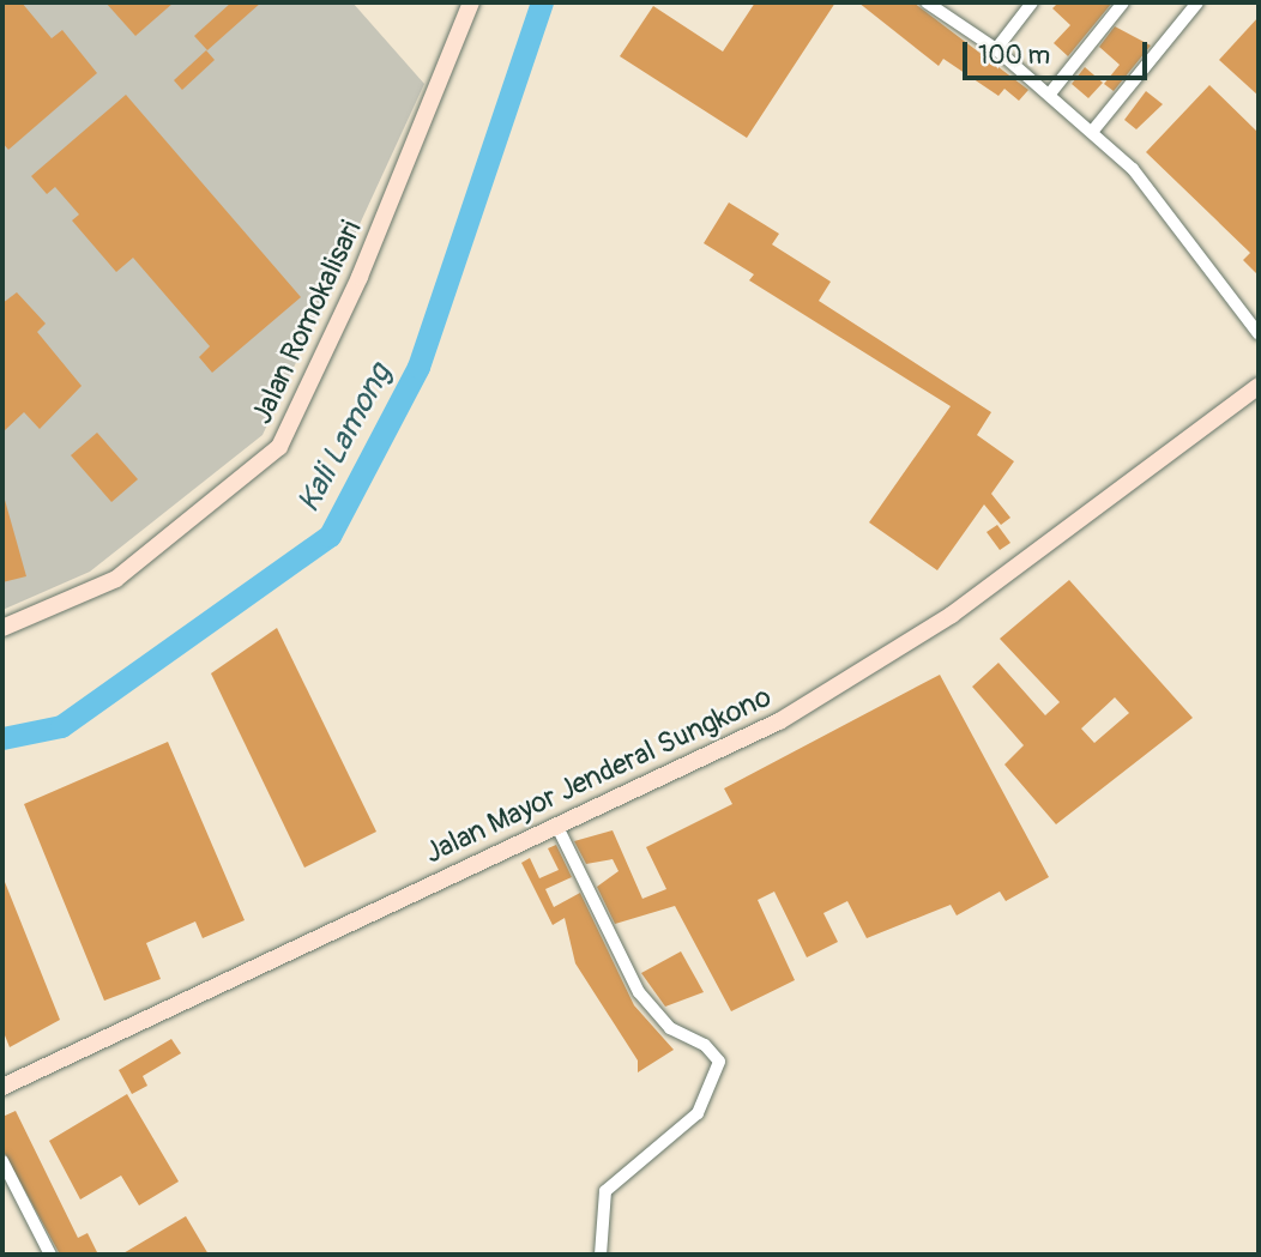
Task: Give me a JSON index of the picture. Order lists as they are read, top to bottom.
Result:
{
  "streets": {
    "main road": ["Jalan Romokalisari", "Jalan Mayor Jenderal Sungkono"]
  },
  "water": ["Kali Lamong"],
  "scale_bar": "100 m"
}
